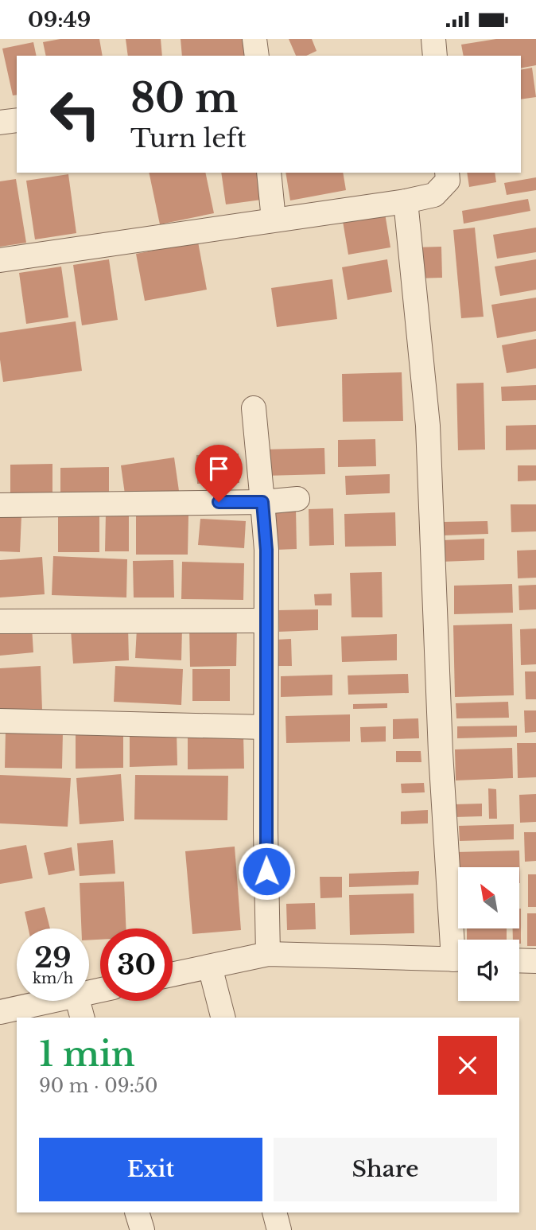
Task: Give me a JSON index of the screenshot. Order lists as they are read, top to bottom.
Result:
{
  "north": "top left",
  "page": {
    "status": "09:49",
    "turn": ["80 m", "Turn left"],
    "speed": "29 km/h",
    "limit": "30",
    "heading": ["1 min", "90 m · 09:50"],
    "buttons": ["Exit", "Share"]
  }
}
